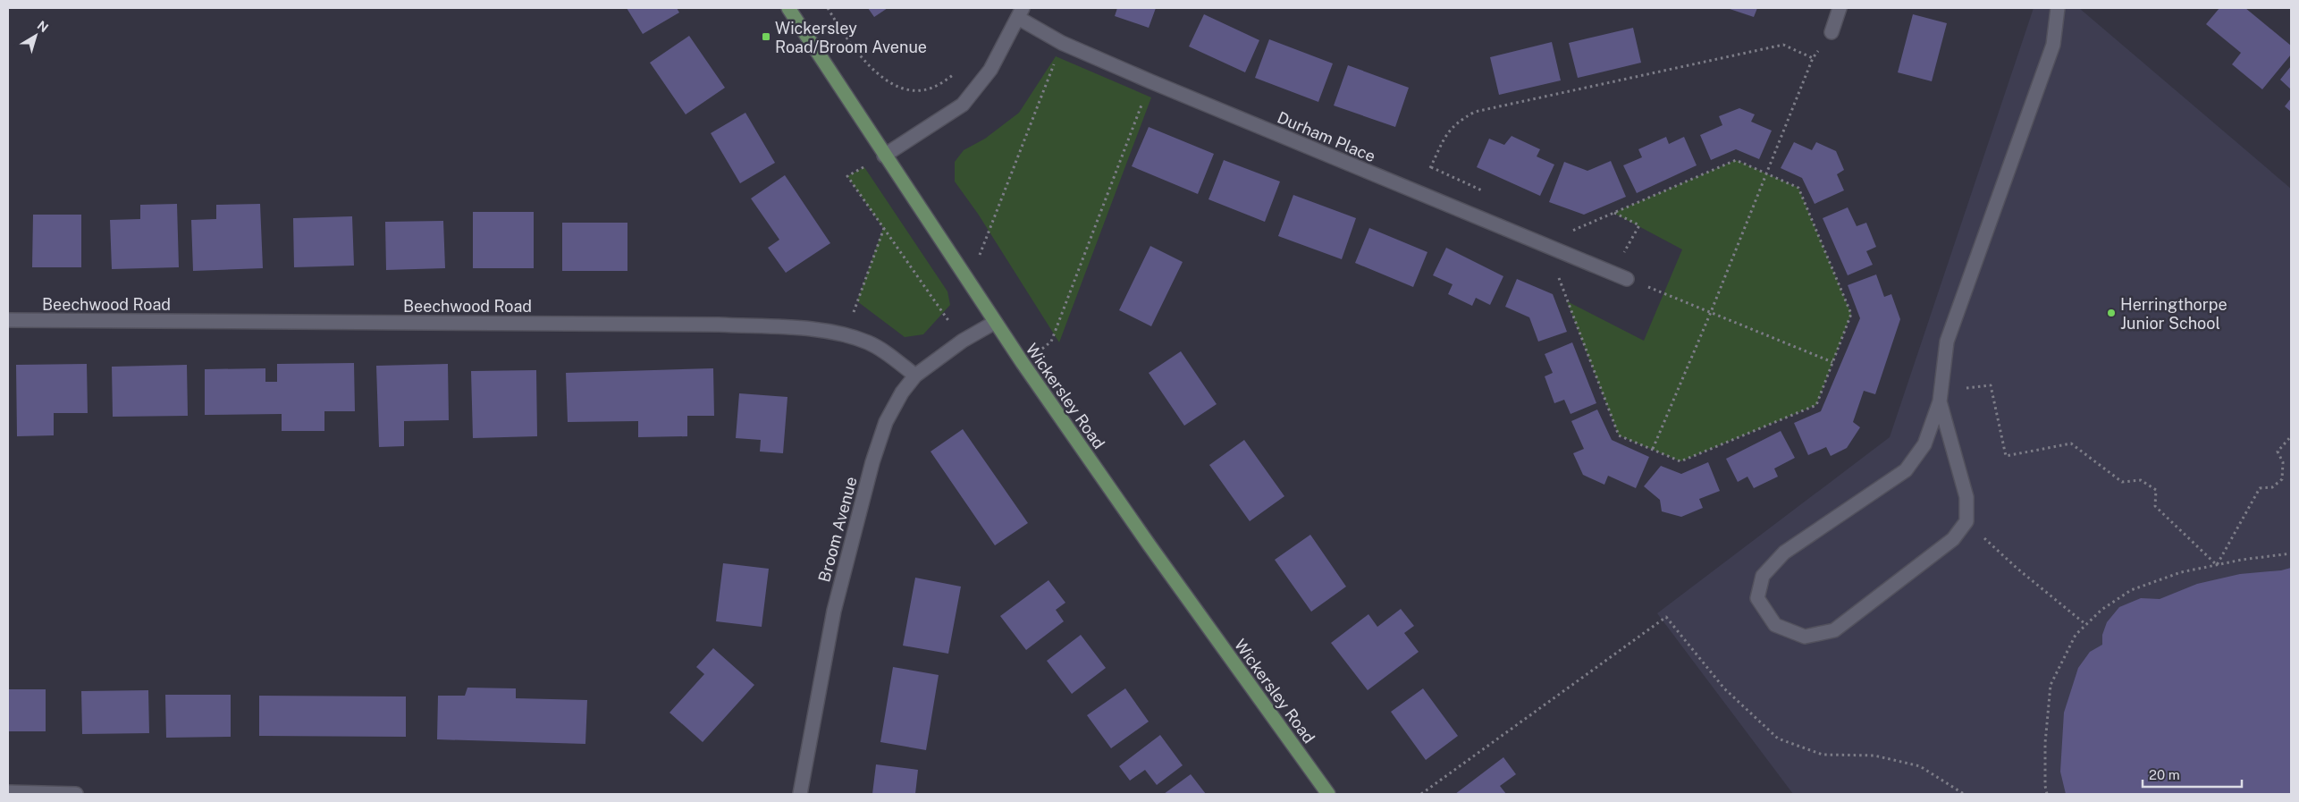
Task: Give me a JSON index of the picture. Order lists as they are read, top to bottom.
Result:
{
  "streets": {
    "main road": ["Wickersley Road"],
    "street": ["Durham Place", "Beechwood Road", "Broom Avenue"]
  },
  "crossings": [
    ["Beechwood Road", "Broom Avenue"],
    ["Wickersley Road", "Broom Avenue"]
  ],
  "places": {
    "transit": ["Wickersley Road/Broom Avenue"],
    "other": ["Herringthorpe Junior School"]
  },
  "scale_bar": "20 m",
  "north": "top right"
}
